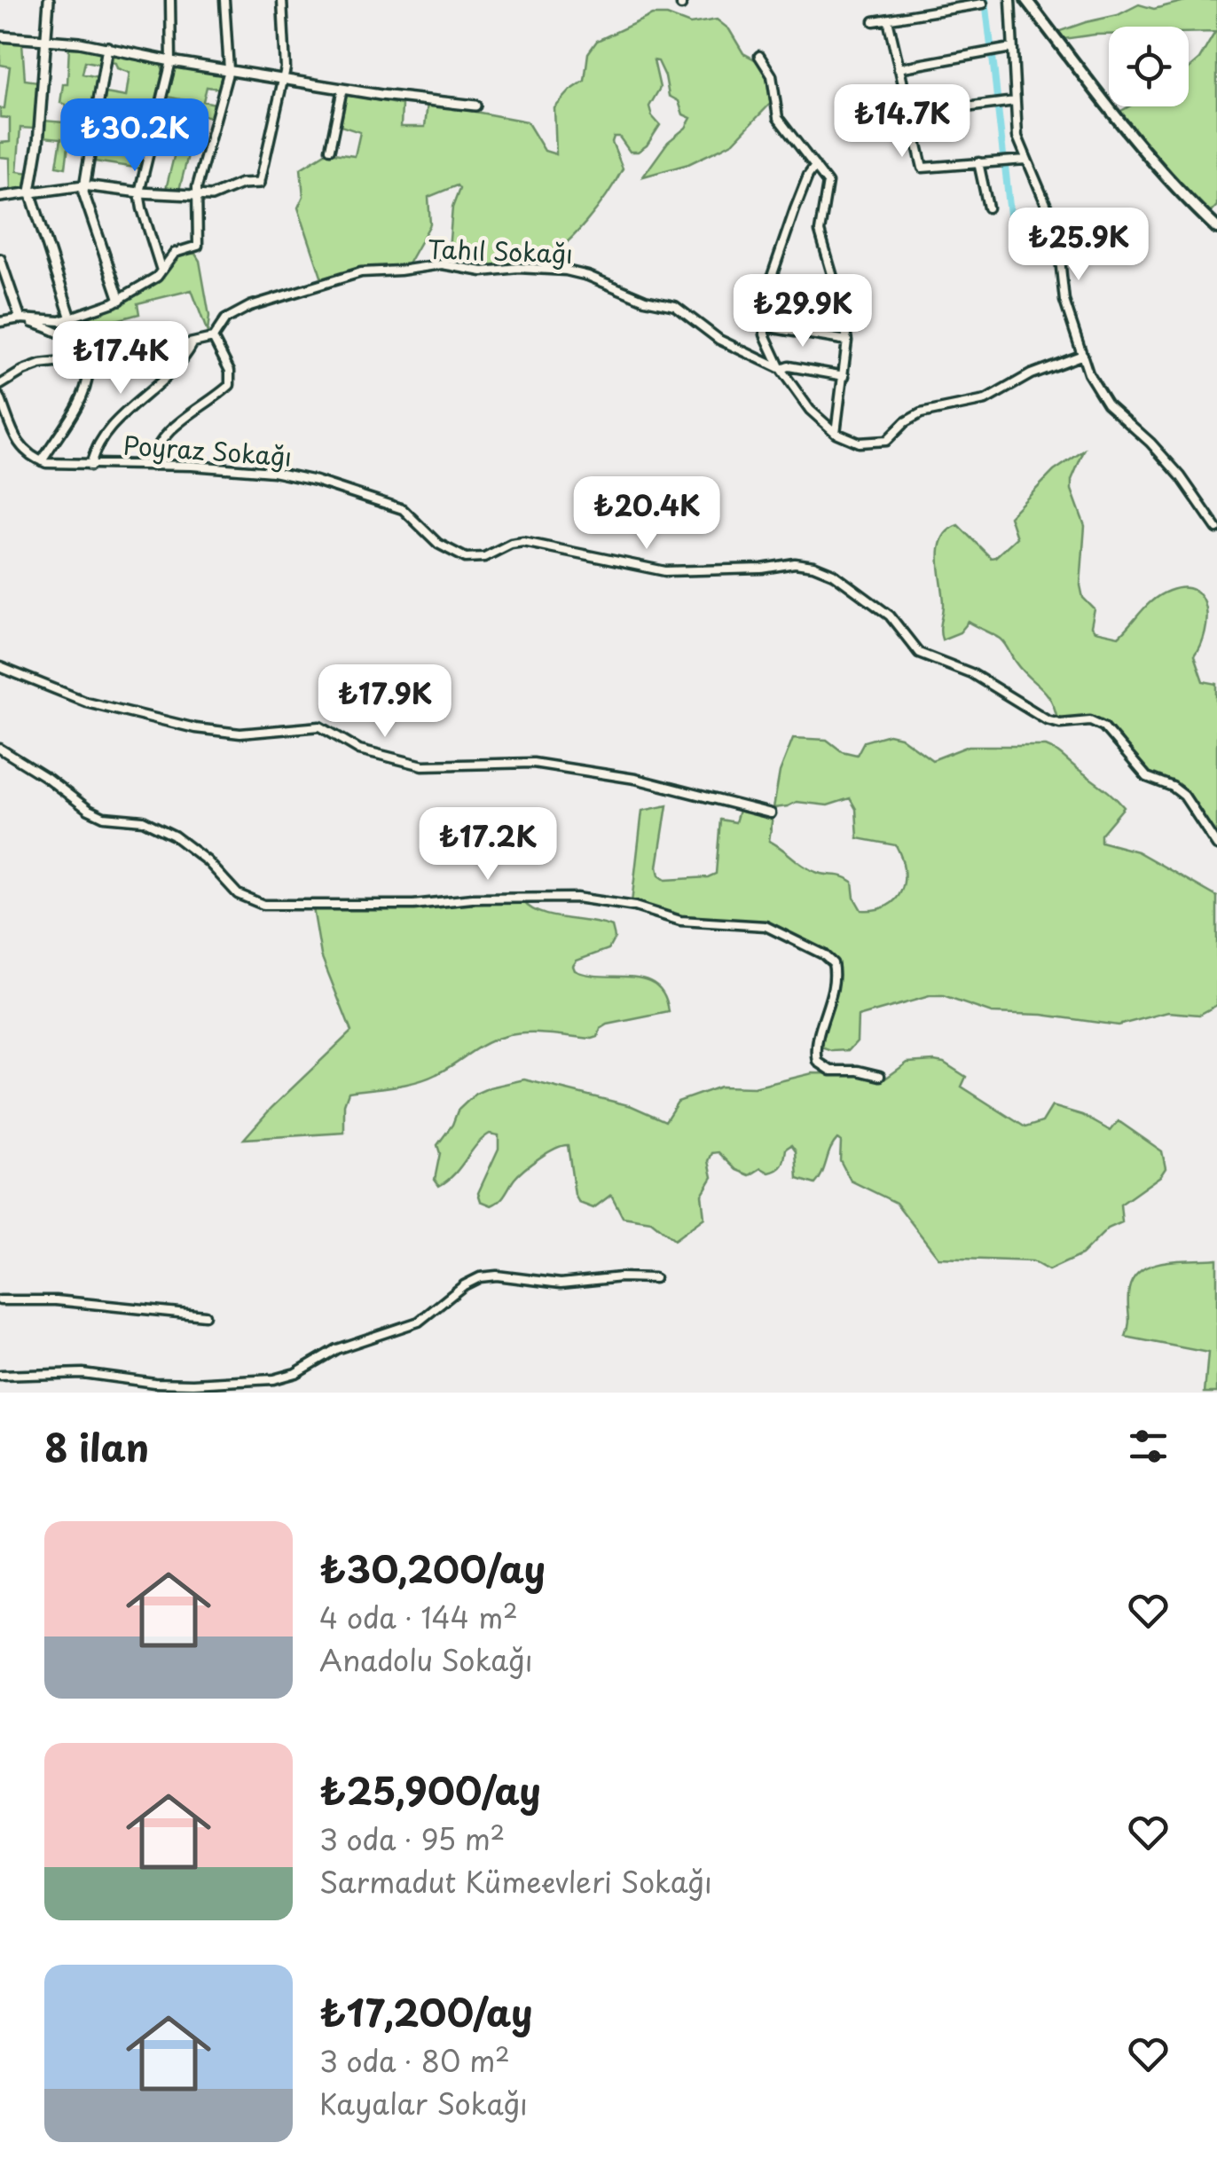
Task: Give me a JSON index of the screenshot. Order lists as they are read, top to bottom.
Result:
{
  "streets": {
    "street": ["Tahıl Sokağı", "Poyraz Sokağı"]
  },
  "page": {
    "price": [
      "₺14.7K",
      "₺30.2K",
      "₺25.9K",
      "₺29.9K",
      "₺17.4K",
      "₺20.4K",
      "₺17.9K",
      "₺17.2K"
    ],
    "heading": "8 ilan",
    "list": [
      {
        "name": "₺30,200/ay",
        "note": "4 oda · 144 m² · Anadolu Sokağı"
      },
      {
        "name": "₺25,900/ay",
        "note": "3 oda · 95 m² · Sarmadut Kümeevleri Sokağı"
      },
      {
        "name": "₺17,200/ay",
        "note": "3 oda · 80 m² · Kayalar Sokağı"
      }
    ]
  }
}
